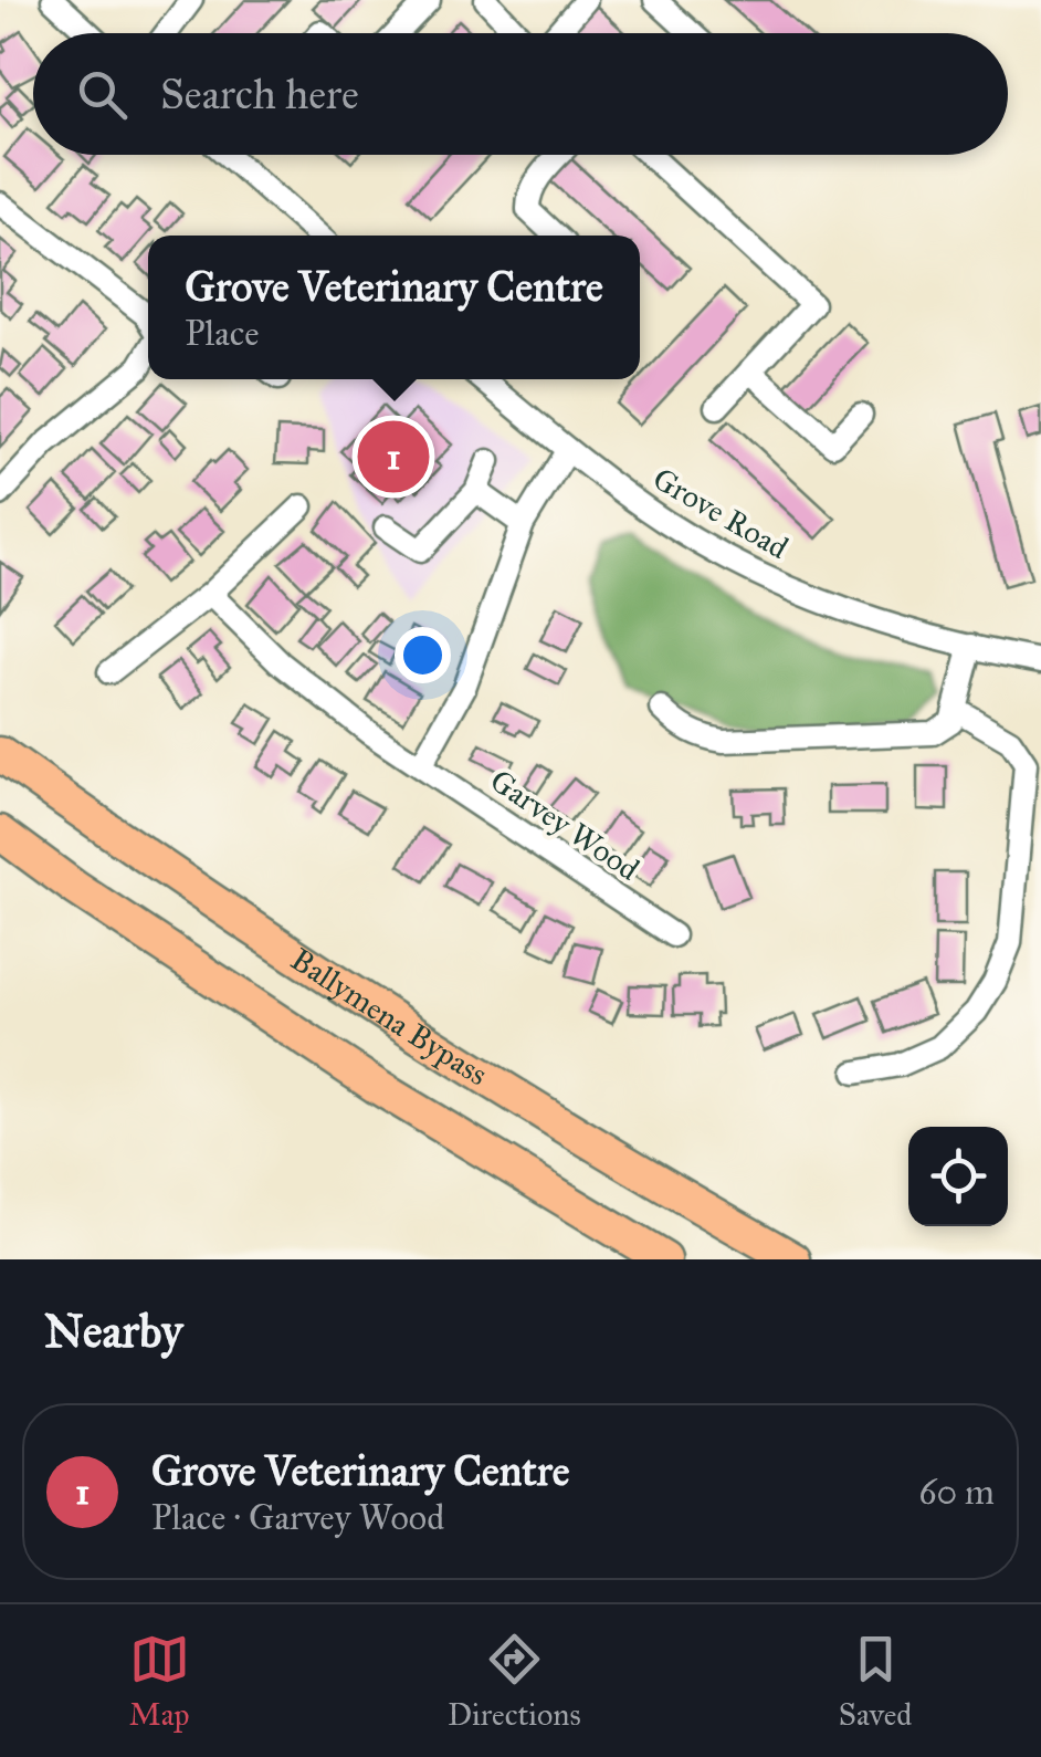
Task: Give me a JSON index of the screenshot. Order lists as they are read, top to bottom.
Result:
{
  "streets": {
    "highway": ["Ballymena Bypass"],
    "street": ["Grove Road", "Garvey Wood"]
  },
  "page": {
    "search": "Search here",
    "popup": ["Grove Veterinary Centre", "Place"],
    "pins": "1",
    "heading": "Nearby",
    "list": [
      {
        "mark": "1",
        "name": "Grove Veterinary Centre",
        "note": "Place · Garvey Wood",
        "value": "60 m"
      }
    ],
    "nav": ["Map", "Directions", "Saved"]
  }
}
